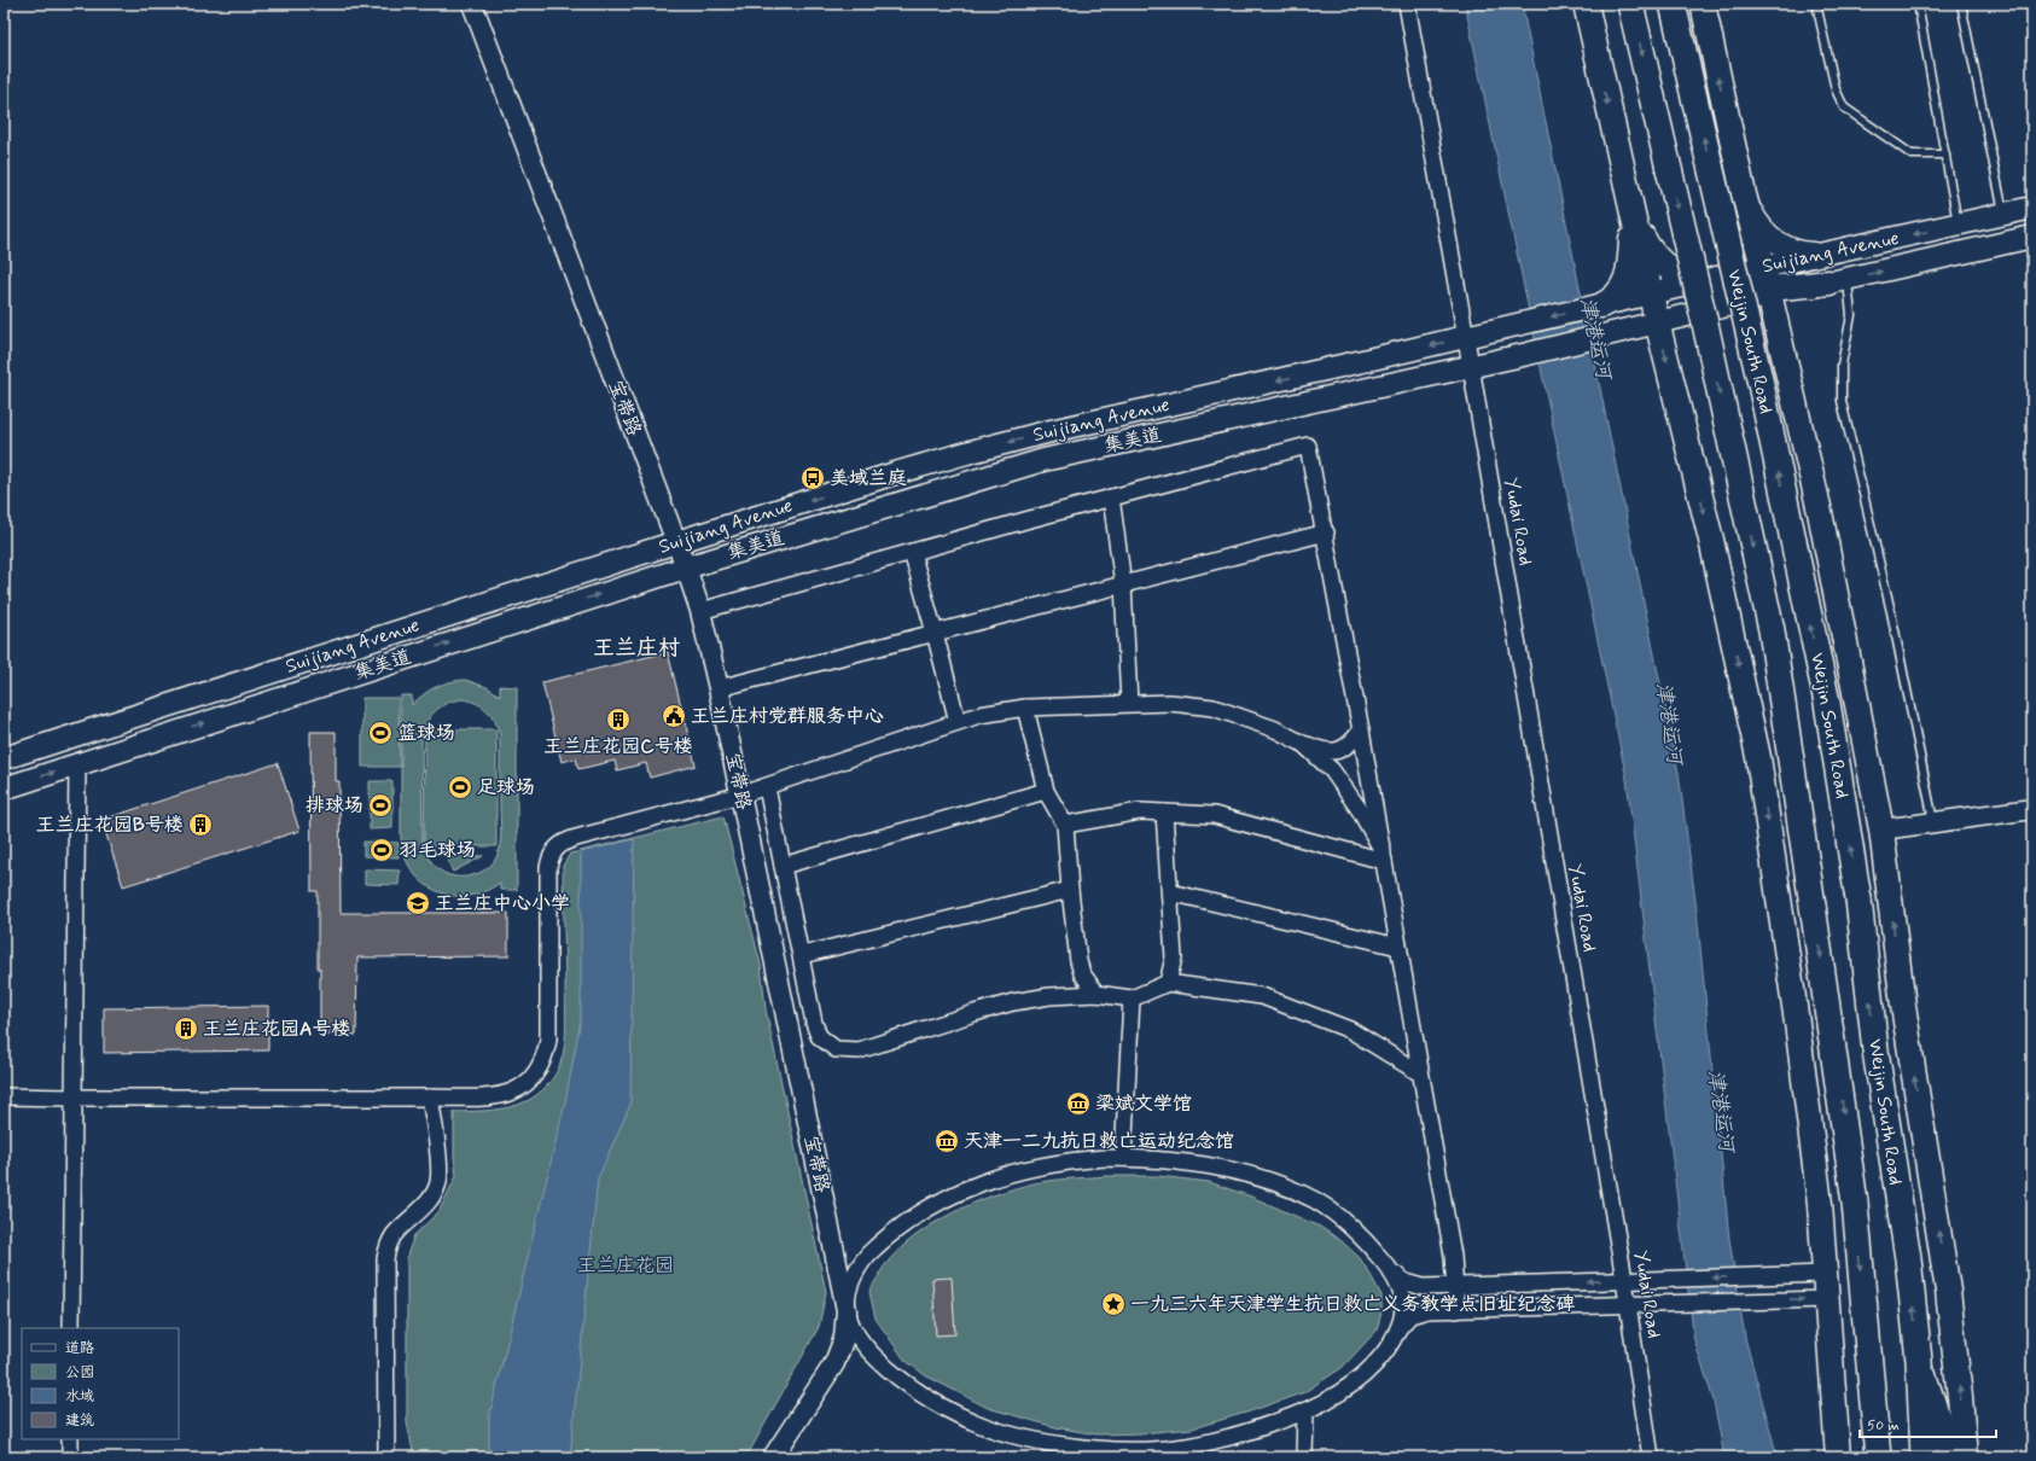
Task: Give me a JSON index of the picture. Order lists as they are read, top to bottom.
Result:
{
  "streets": {
    "highway": ["Weijin South Road"],
    "main road": ["Suijiang Avenue", "集美道"],
    "street": ["宝带路", "Yudai Road"]
  },
  "crossings": [
    ["Suijiang Avenue", "宝带路"],
    ["Suijiang Avenue", "集美道"],
    ["Suijiang Avenue", "Yudai Road"],
    ["宝带路", "集美道"],
    ["集美道", "Yudai Road"]
  ],
  "one_way": ["集美道"],
  "districts": ["王兰庄村"],
  "water": ["津港运河"],
  "parks": ["王兰庄花园"],
  "places": {
    "bus stop": ["美域兰庭"],
    "public building": ["王兰庄村党群服务中心"],
    "building": ["王兰庄花园C号楼", "王兰庄花园B号楼", "王兰庄花园A号楼"],
    "sports": [
      "篮球场",
      "足球场",
      "排球场",
      "羽毛球场"
    ],
    "school or university": ["王兰庄中心小学"],
    "museum": ["梁斌文学馆", "天津一二九抗日救亡运动纪念馆"],
    "place": ["一九三六年天津学生抗日救亡义务教学点旧址纪念碑"]
  },
  "legend": [
    "道路",
    "公园",
    "水域",
    "建筑"
  ],
  "scale_bar": "50 m"
}
